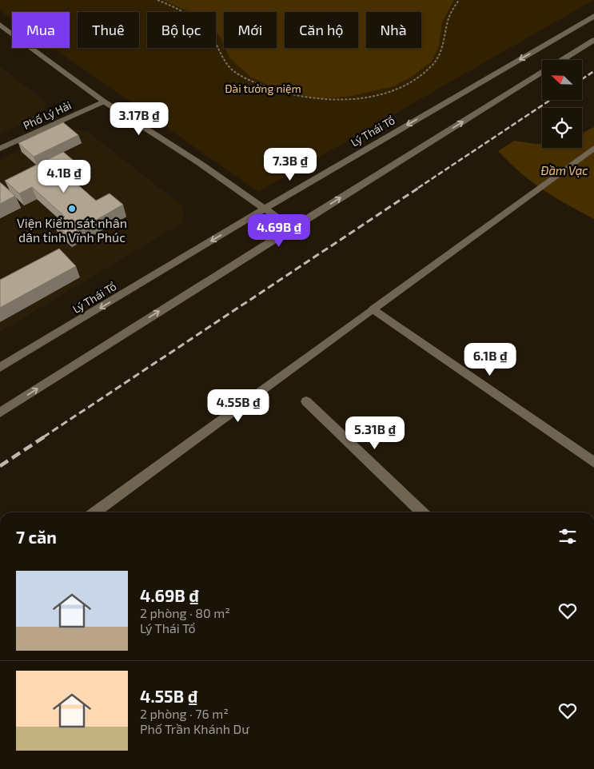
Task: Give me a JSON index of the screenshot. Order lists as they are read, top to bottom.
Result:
{
  "streets": {
    "main road": ["Phố Lý Hải", "Lý Thái Tổ"]
  },
  "water": ["Đầm Vạc"],
  "parks": ["Đài tưởng niệm"],
  "places": ["Viện Kiểm sát nhân dân tỉnh Vĩnh Phúc"],
  "north": "top left",
  "page": {
    "chip": [
      "Mua",
      "Thuê",
      "Bộ lọc",
      "Mới",
      "Căn hộ",
      "Nhà"
    ],
    "price": [
      "3.17B ₫",
      "7.3B ₫",
      "4.1B ₫",
      "4.69B ₫",
      "6.1B ₫",
      "4.55B ₫",
      "5.31B ₫"
    ],
    "heading": "7 căn",
    "list": [
      {
        "name": "4.69B ₫",
        "note": "2 phòng · 80 m² · Lý Thái Tổ"
      },
      {
        "name": "4.55B ₫",
        "note": "2 phòng · 76 m² · Phố Trần Khánh Dư"
      }
    ]
  }
}
